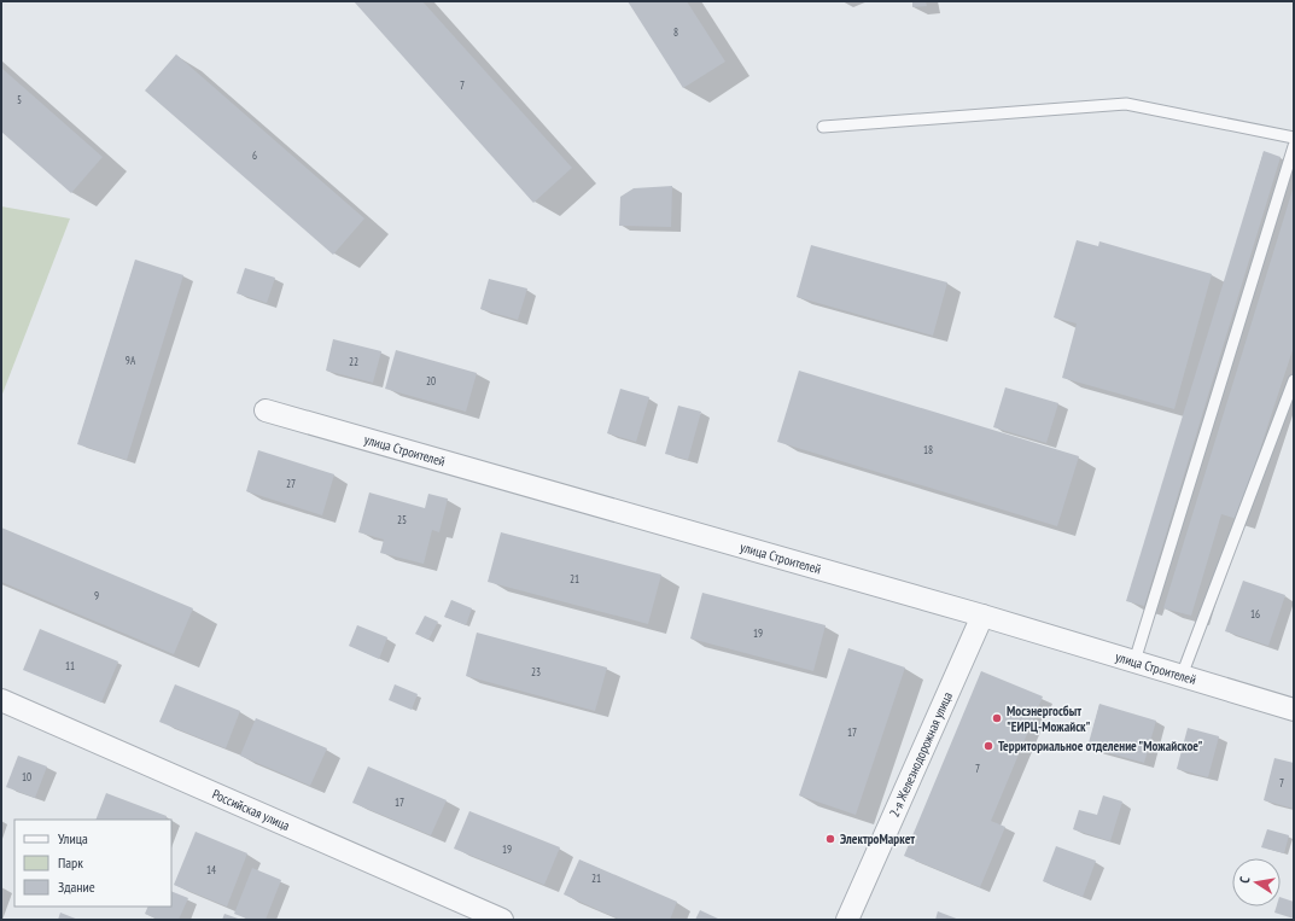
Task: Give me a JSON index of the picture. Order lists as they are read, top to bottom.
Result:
{
  "streets": {
    "street": ["улица Строителей", "2-я Железнодорожная улица", "Российская улица"]
  },
  "crossings": [
    ["улица Строителей", "2-я Железнодорожная улица"]
  ],
  "places": ["Мосэнергосбыт \"ЕИРЦ-Можайск\"", "Территориальное отделение \"Можайское\"", "ЭлектроМаркет"],
  "house_numbers": [
    "8",
    "7",
    "5",
    "6",
    "9А",
    "22",
    "20",
    "18",
    "27",
    "25",
    "21",
    "9",
    "16",
    "19",
    "11",
    "23",
    "17",
    "7",
    "10",
    "7",
    "17",
    "19",
    "14",
    "21"
  ],
  "legend": ["Улица", "Парк", "Здание"],
  "north": "left"
}
